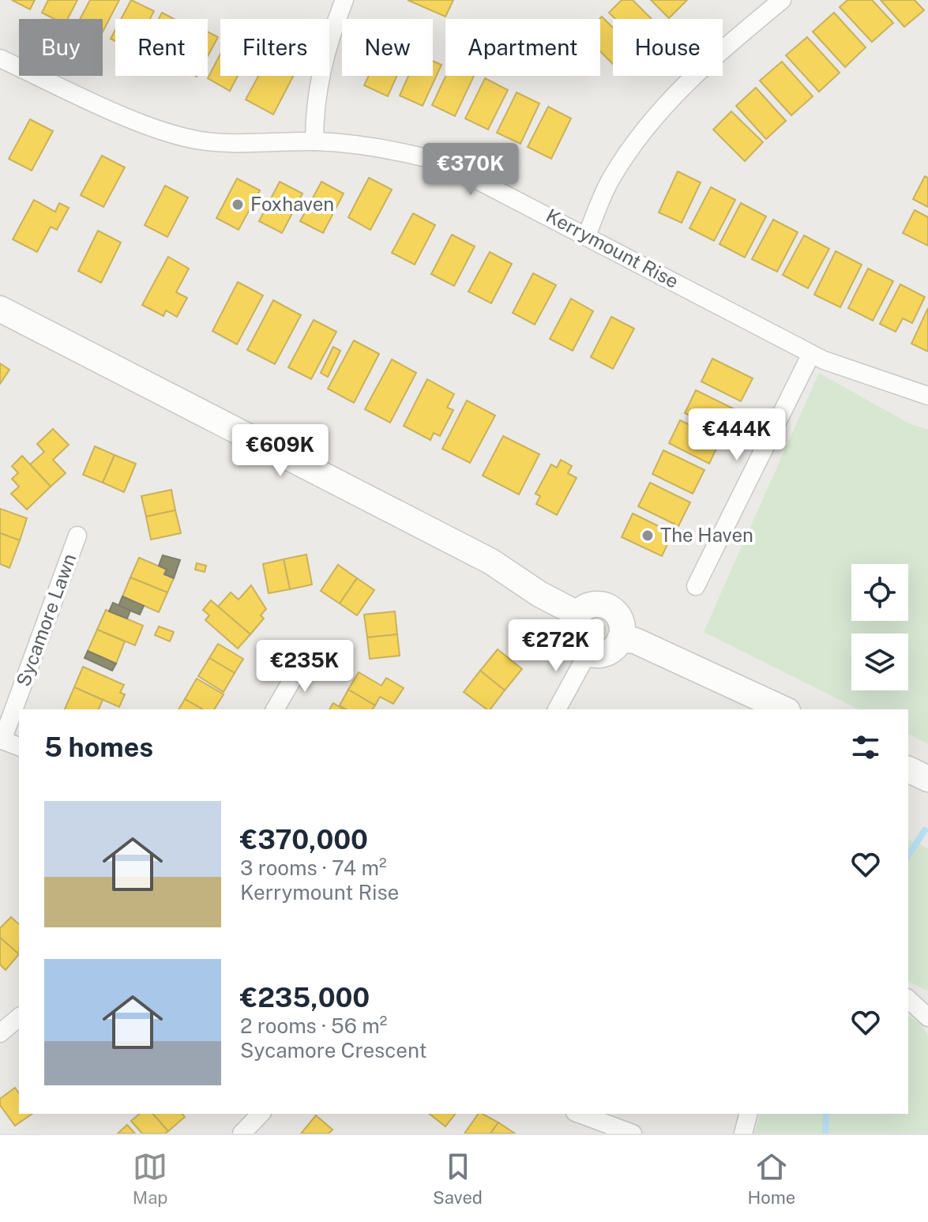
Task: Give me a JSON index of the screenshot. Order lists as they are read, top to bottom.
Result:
{
  "streets": {
    "street": ["Kerrymount Rise", "Sycamore Lawn"]
  },
  "places": ["Foxhaven", "The Haven"],
  "page": {
    "chip": [
      "Buy",
      "Rent",
      "Filters",
      "New",
      "Apartment",
      "House"
    ],
    "price": [
      "€370K",
      "€444K",
      "€609K",
      "€272K",
      "€235K"
    ],
    "heading": "5 homes",
    "list": [
      {
        "name": "€370,000",
        "note": "3 rooms · 74 m² · Kerrymount Rise"
      },
      {
        "name": "€235,000",
        "note": "2 rooms · 56 m² · Sycamore Crescent"
      }
    ],
    "tabs": ["Map", "Saved", "Home"]
  }
}
